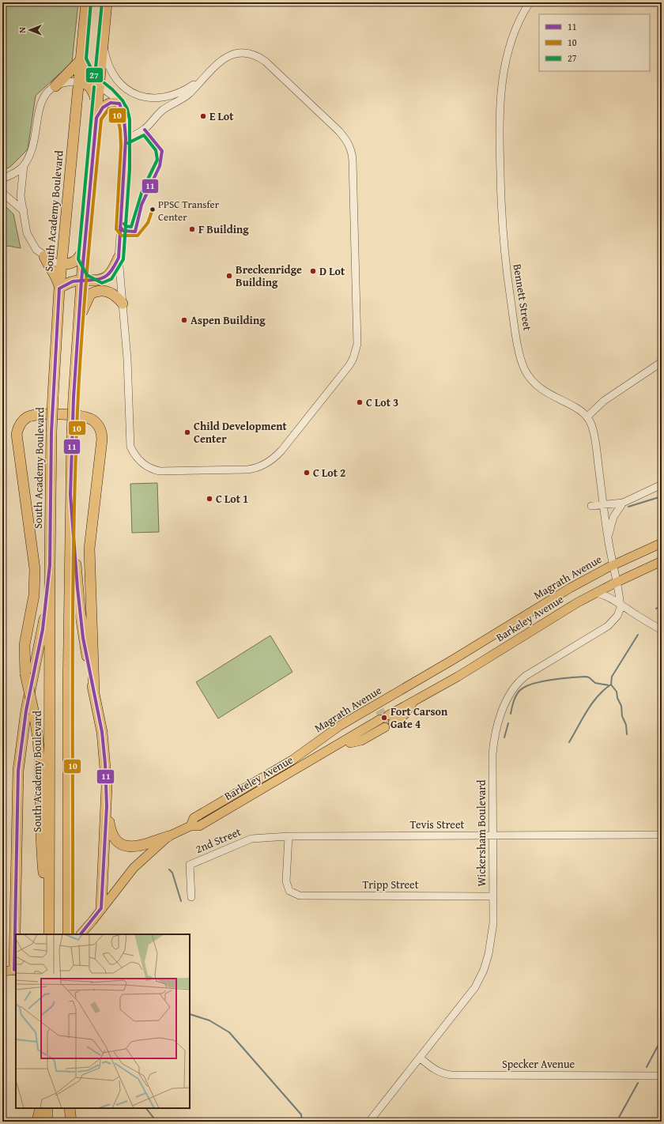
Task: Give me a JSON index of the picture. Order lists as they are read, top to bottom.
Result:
{
  "streets": {
    "highway": ["South Academy Boulevard"],
    "main road": ["Magrath Avenue", "Barkeley Avenue"],
    "street": [
      "Bennett Street",
      "Tevis Street",
      "Wickersham Boulevard",
      "2nd Street",
      "Tripp Street",
      "Specker Avenue"
    ]
  },
  "crossings": [
    ["Magrath Avenue", "Barkeley Avenue"],
    ["Tevis Street", "Wickersham Boulevard"],
    ["Tevis Street", "2nd Street"],
    ["Tevis Street", "Tripp Street"],
    ["Wickersham Boulevard", "Tripp Street"],
    ["Wickersham Boulevard", "Specker Avenue"]
  ],
  "places": [
    "E Lot",
    "PPSC Transfer Center",
    "F Building",
    "D Lot",
    "Breckenridge Building",
    "Aspen Building",
    "C Lot 3",
    "Child Development Center",
    "C Lot 2",
    "C Lot 1",
    "Fort Carson Gate 4"
  ],
  "lines": ["transit line 27", "transit line 11", "transit line 10"],
  "legend": ["11", "10", "27"],
  "north": "left"
}
